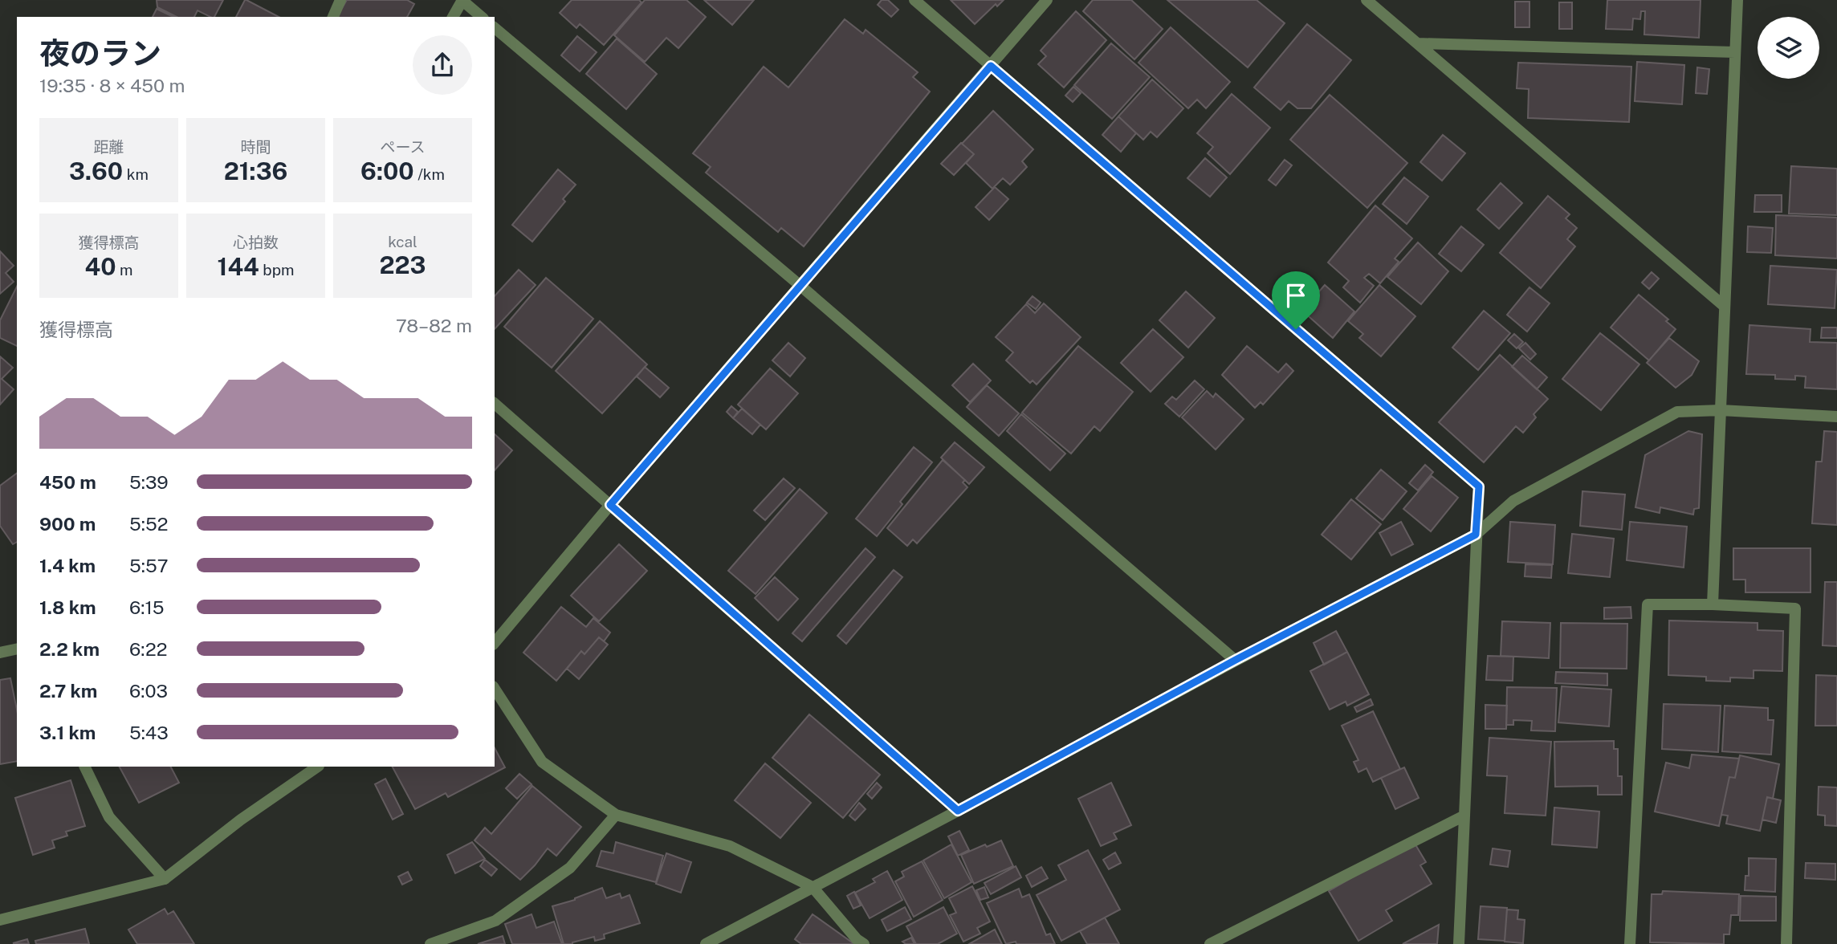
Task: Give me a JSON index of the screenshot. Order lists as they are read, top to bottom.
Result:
{
  "page": {
    "heading": ["夜のラン", "19:35 · 8 × 450 m"],
    "stats": [
      ["距離", "3.60 km"],
      ["時間", "21:36"],
      ["ペース", "6:00 /km"],
      ["獲得標高", "40 m"],
      ["心拍数", "144 bpm"],
      ["kcal", "223"]
    ],
    "chart": ["獲得標高", "78–82 m"],
    "list": [
      {
        "name": "450 m",
        "note": "5:39"
      },
      {
        "name": "900 m",
        "note": "5:52"
      },
      {
        "name": "1.4 km",
        "note": "5:57"
      },
      {
        "name": "1.8 km",
        "note": "6:15"
      },
      {
        "name": "2.2 km",
        "note": "6:22"
      },
      {
        "name": "2.7 km",
        "note": "6:03"
      },
      {
        "name": "3.1 km",
        "note": "5:43"
      }
    ]
  }
}
